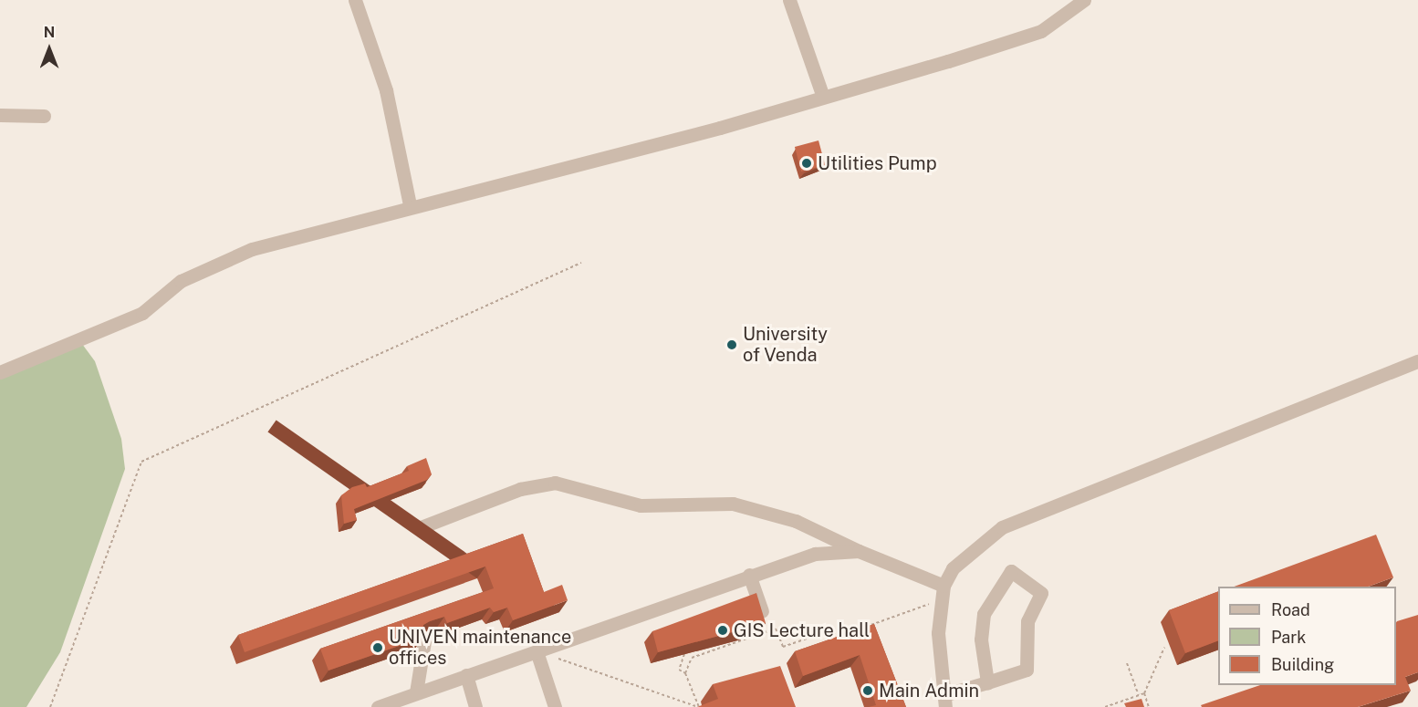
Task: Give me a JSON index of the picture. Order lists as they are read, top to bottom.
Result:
{
  "places": [
    "Utilities Pump",
    "University of Venda",
    "GIS Lecture hall",
    "UNIVEN maintenance offices",
    "Main Admin"
  ],
  "legend": ["Road", "Park", "Building"],
  "north": "top"
}
